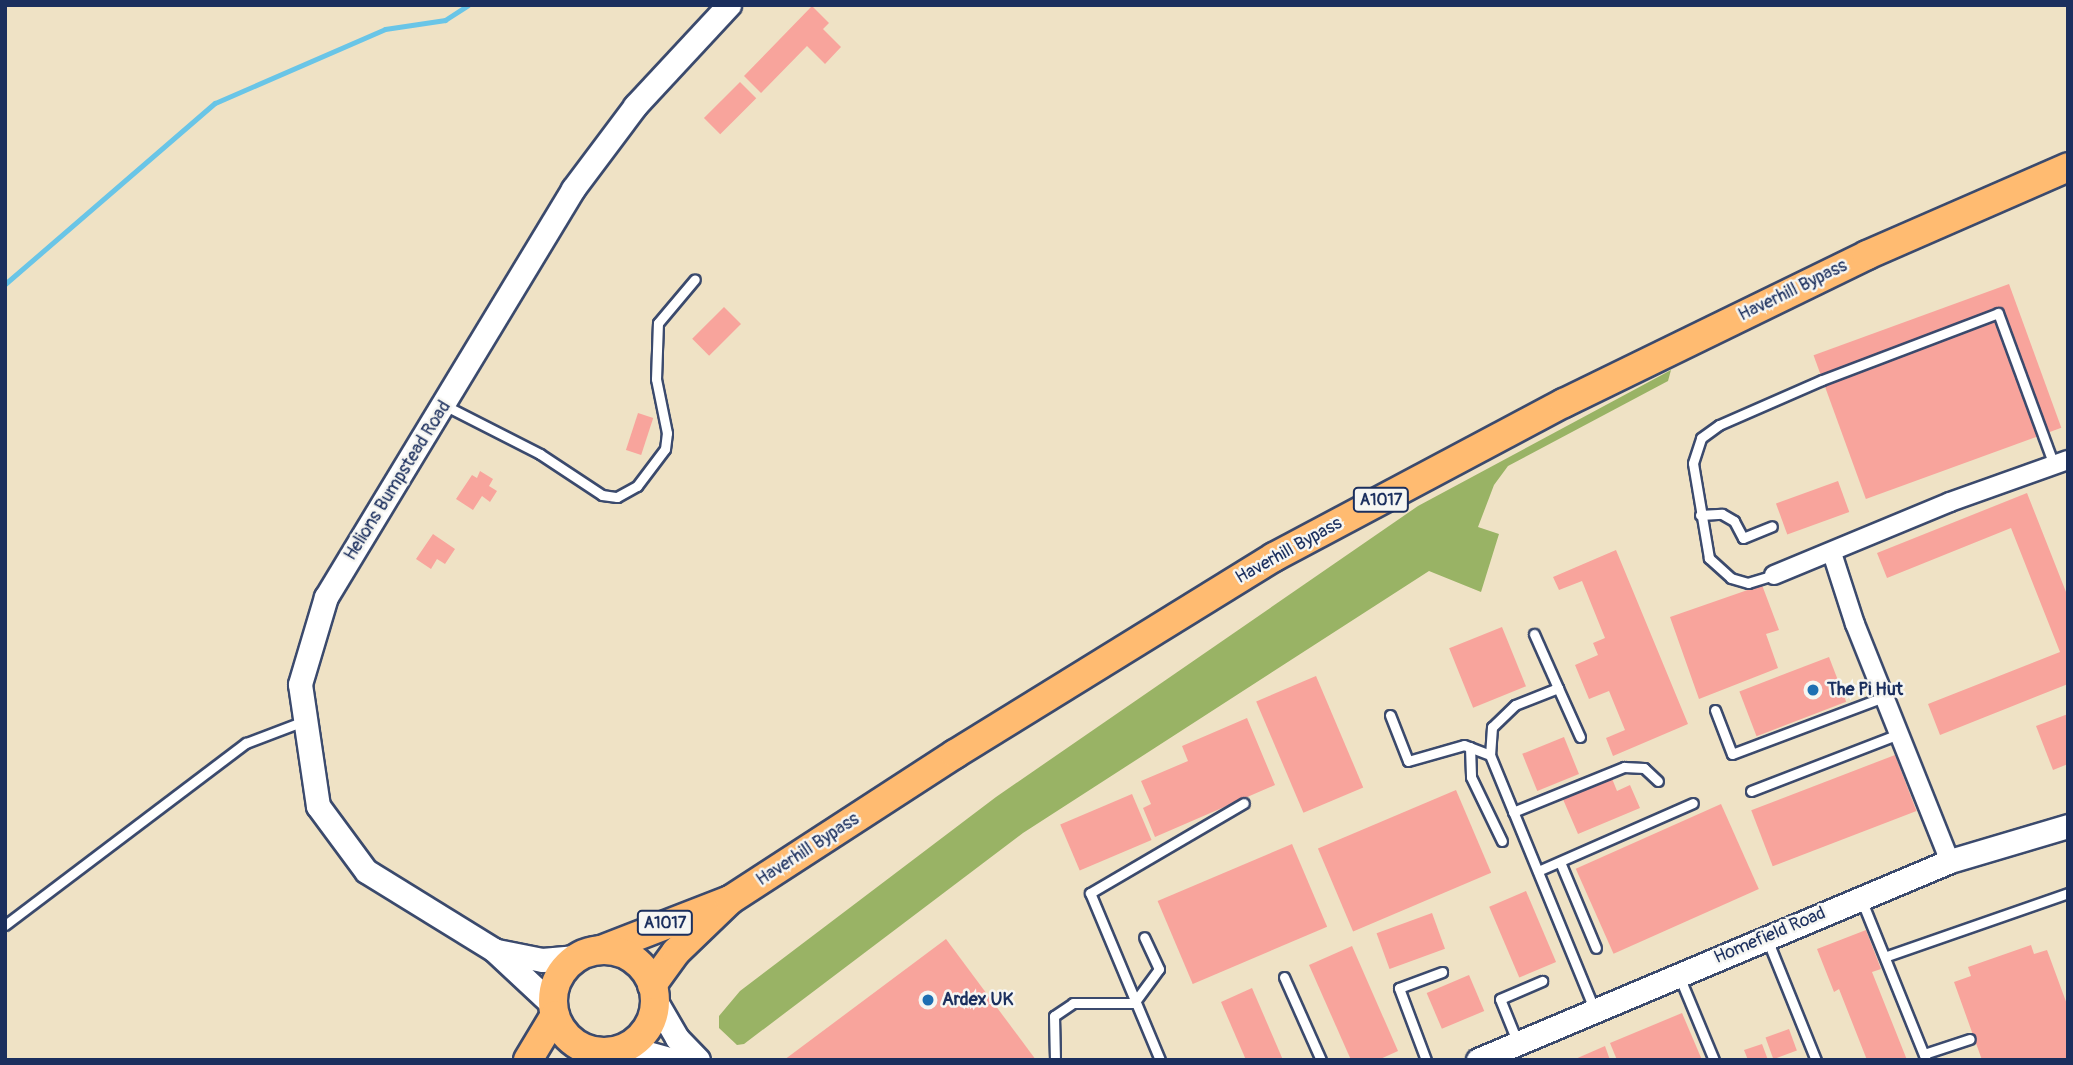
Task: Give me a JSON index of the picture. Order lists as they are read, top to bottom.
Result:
{
  "streets": {
    "main road": ["Haverhill Bypass", "A1017"],
    "street": ["Helions Bumpstead Road", "Homefield Road"]
  },
  "crossings": [
    ["Haverhill Bypass", "Helions Bumpstead Road"]
  ],
  "places": ["The Pi Hut", "Ardex UK"]
}
